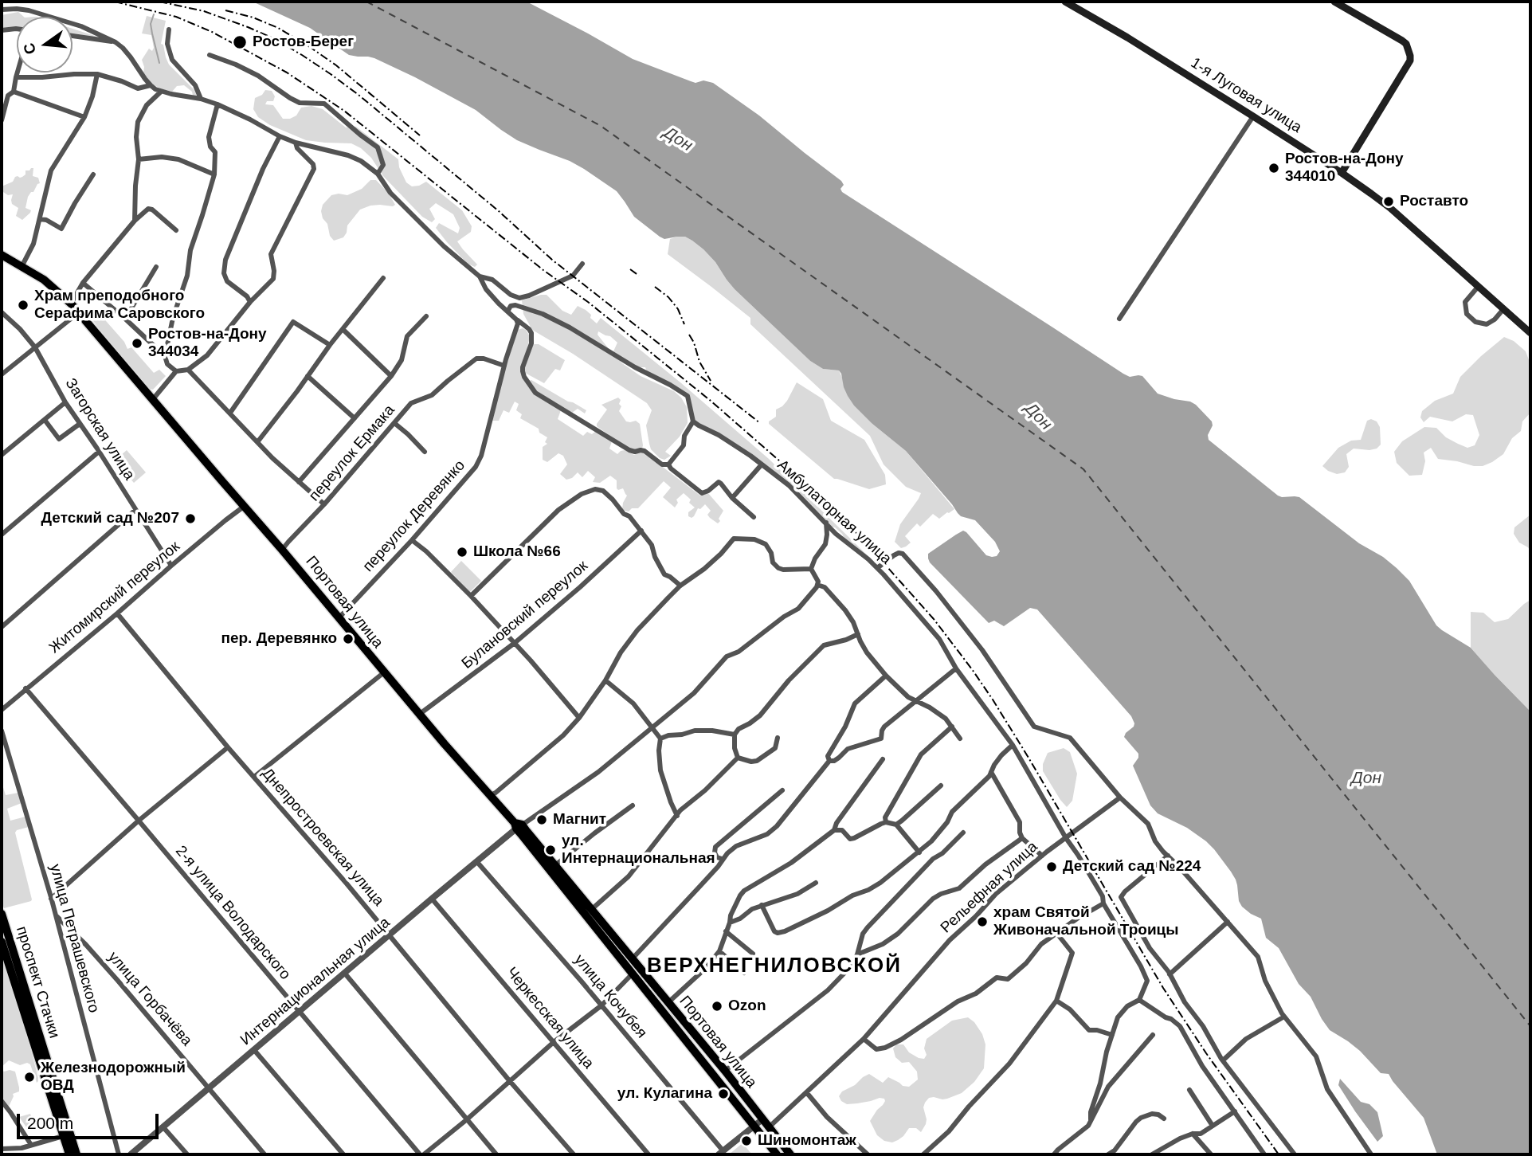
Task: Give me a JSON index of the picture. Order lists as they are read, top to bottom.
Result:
{
  "streets": {
    "main road": ["1-я Луговая улица", "Портовая улица", "проспект Стачки"],
    "street": [
      "Загорская улица",
      "переулок Ермака",
      "Амбулаторная улица",
      "переулок Деревянко",
      "Житомирский переулок",
      "Булановский переулок",
      "Днепростроевская улица",
      "Рельефная улица",
      "2-я улица Володарского",
      "улица Петрашевского",
      "Интернациональная улица",
      "улица Кочубея",
      "улица Горбачёва",
      "Черкесская улица"
    ]
  },
  "crossings": [
    ["Загорская улица", "Житомирский переулок"],
    ["переулок Ермака", "переулок Деревянко"],
    ["переулок Ермака", "Портовая улица"],
    ["Амбулаторная улица", "Рельефная улица"],
    ["переулок Деревянко", "Портовая улица"],
    ["Житомирский переулок", "Портовая улица"],
    ["Житомирский переулок", "Днепростроевская улица"],
    ["Житомирский переулок", "2-я улица Володарского"],
    ["Портовая улица", "Булановский переулок"],
    ["Портовая улица", "Рельефная улица"],
    ["Портовая улица", "Интернациональная улица"],
    ["Днепростроевская улица", "Интернациональная улица"],
    ["2-я улица Володарского", "Интернациональная улица"],
    ["улица Петрашевского", "улица Горбачёва"],
    ["Интернациональная улица", "улица Кочубея"],
    ["Интернациональная улица", "улица Горбачёва"],
    ["Интернациональная улица", "Черкесская улица"]
  ],
  "districts": ["ВЕРХНЕГНИЛОВСКОЙ"],
  "water": ["Дон"],
  "places": [
    "Ростов-Берег",
    "Ростов-на-Дону 344010",
    "Роставто",
    "Храм преподобного Серафима Саровского",
    "Ростов-на-Дону 344034",
    "Детский сад №207",
    "Школа №66",
    "пер. Деревянко",
    "Магнит",
    "ул. Интернациональная",
    "Детский сад №224",
    "храм Святой Живоначальной Троицы",
    "Ozon",
    "Железнодорожный ОВД",
    "ул. Кулагина",
    "Шиномонтаж"
  ],
  "scale_bar": "200 m",
  "north": "left"
}
